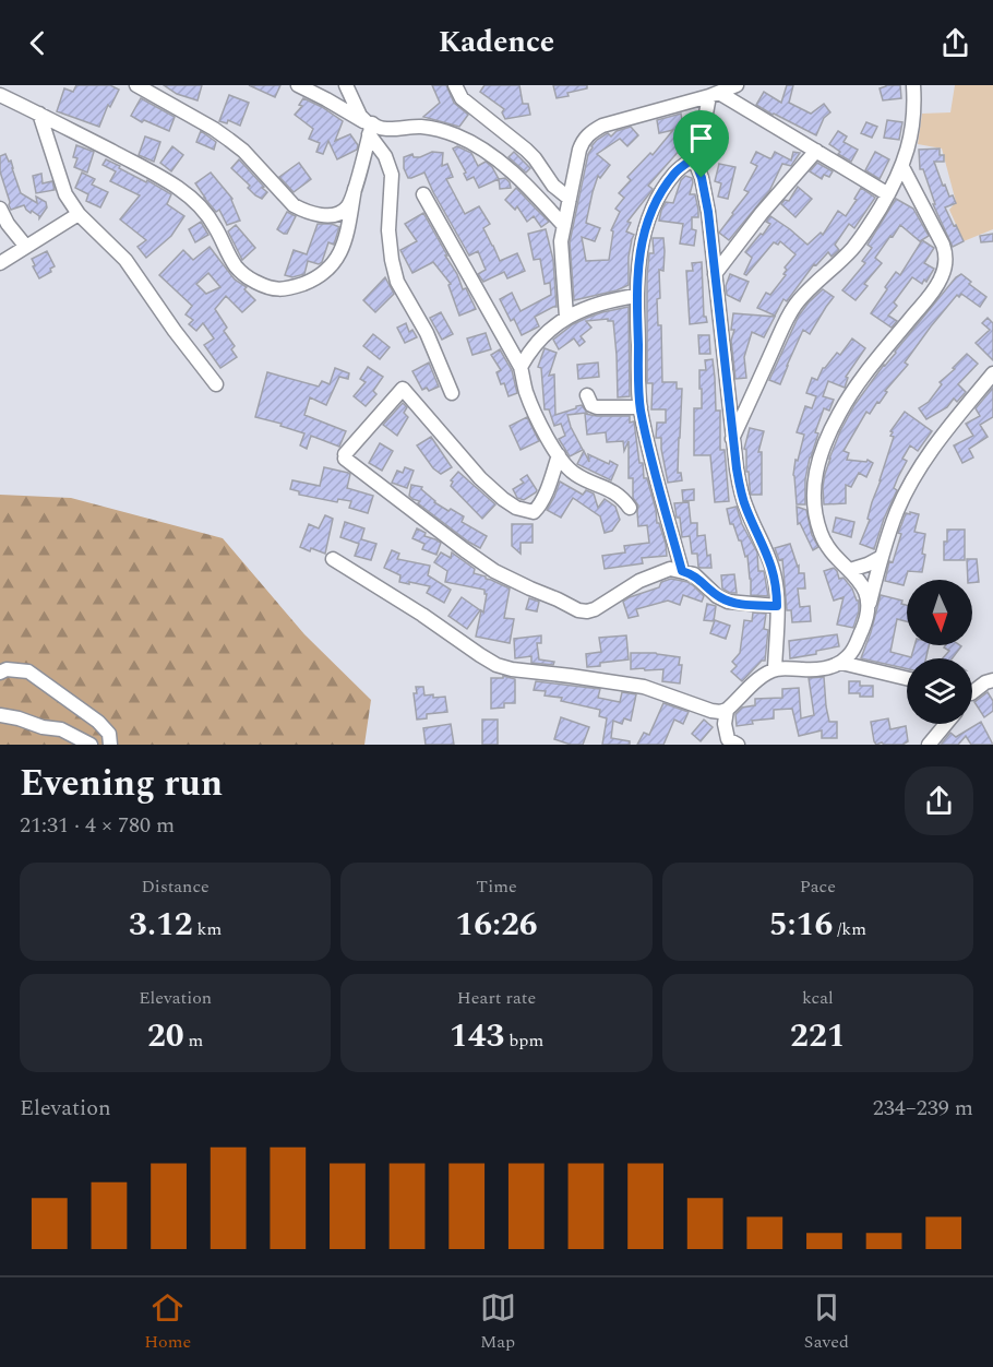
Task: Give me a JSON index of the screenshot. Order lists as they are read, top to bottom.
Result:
{
  "north": "bottom",
  "page": {
    "header": "Kadence",
    "heading": ["Evening run", "21:31 · 4 × 780 m"],
    "stats": [
      ["Distance", "3.12 km"],
      ["Time", "16:26"],
      ["Pace", "5:16 /km"],
      ["Elevation", "20 m"],
      ["Heart rate", "143 bpm"],
      ["kcal", "221"]
    ],
    "chart": ["Elevation", "234–239 m"],
    "tabs": ["Home", "Map", "Saved"]
  }
}
